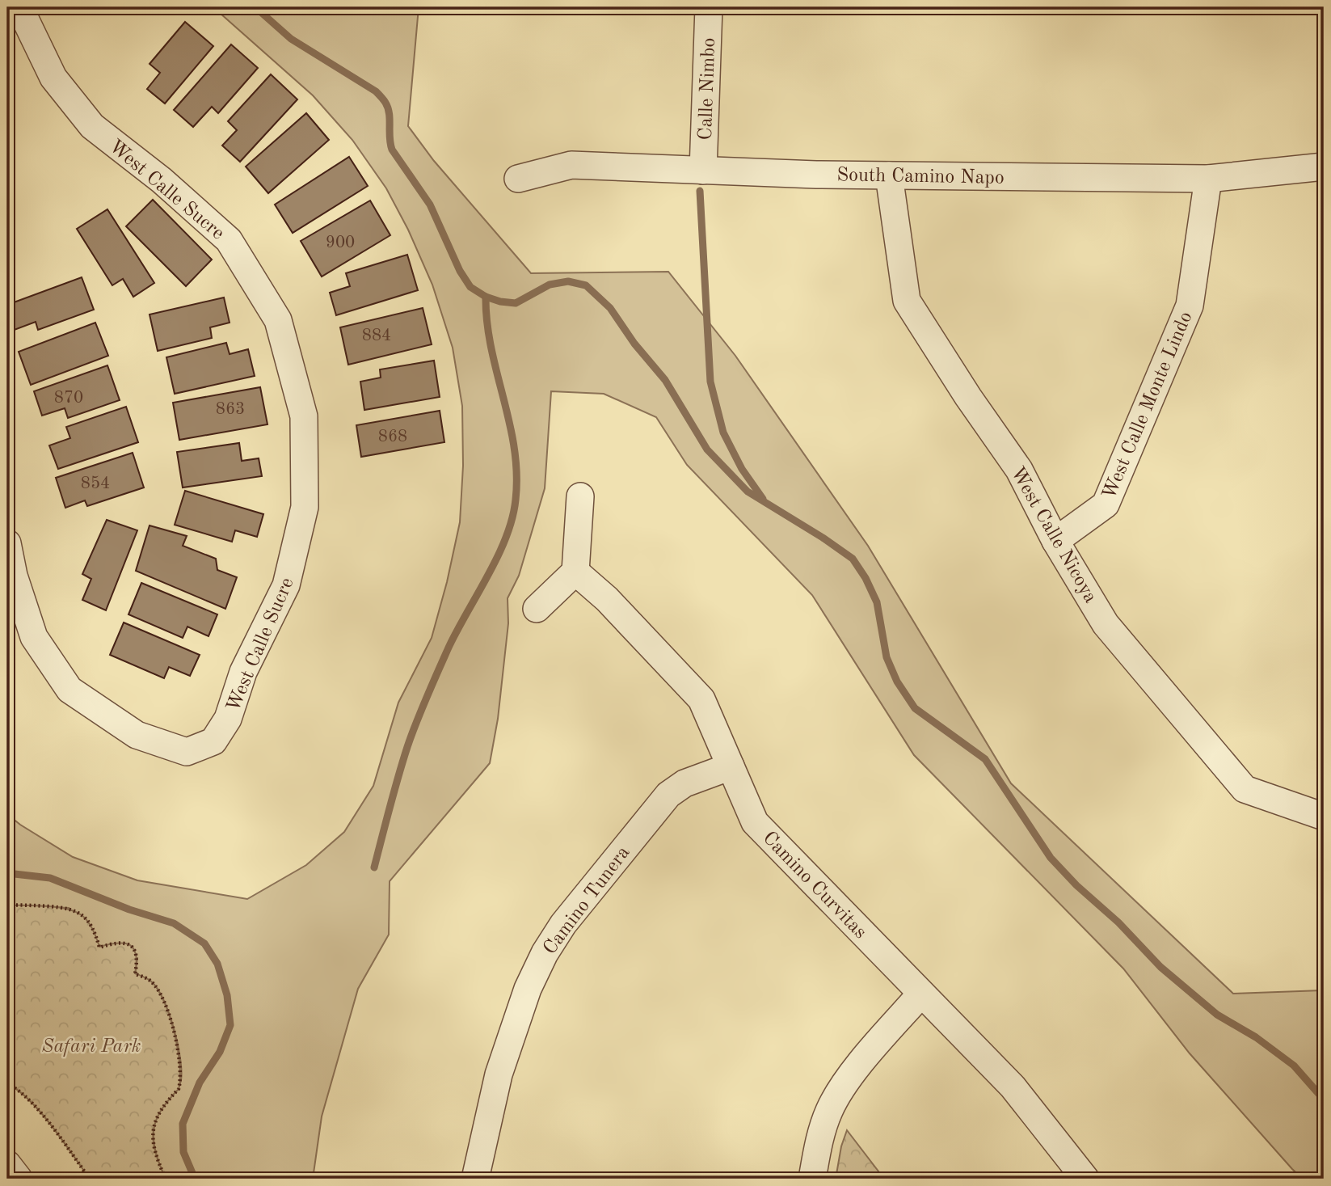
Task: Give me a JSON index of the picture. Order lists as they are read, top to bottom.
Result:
{
  "streets": {
    "street": [
      "Calle Nimbo",
      "South Camino Napo",
      "West Calle Sucre",
      "West Calle Monte Lindo",
      "West Calle Nicoya",
      "Camino Curvitas",
      "Camino Tunera"
    ]
  },
  "crossings": [
    ["Calle Nimbo", "South Camino Napo"],
    ["South Camino Napo", "West Calle Monte Lindo"],
    ["South Camino Napo", "West Calle Nicoya"],
    ["West Calle Monte Lindo", "West Calle Nicoya"],
    ["Camino Curvitas", "Camino Tunera"]
  ],
  "parks": ["Safari Park"],
  "house_numbers": [
    "900",
    "884",
    "870",
    "863",
    "868",
    "854"
  ]
}
